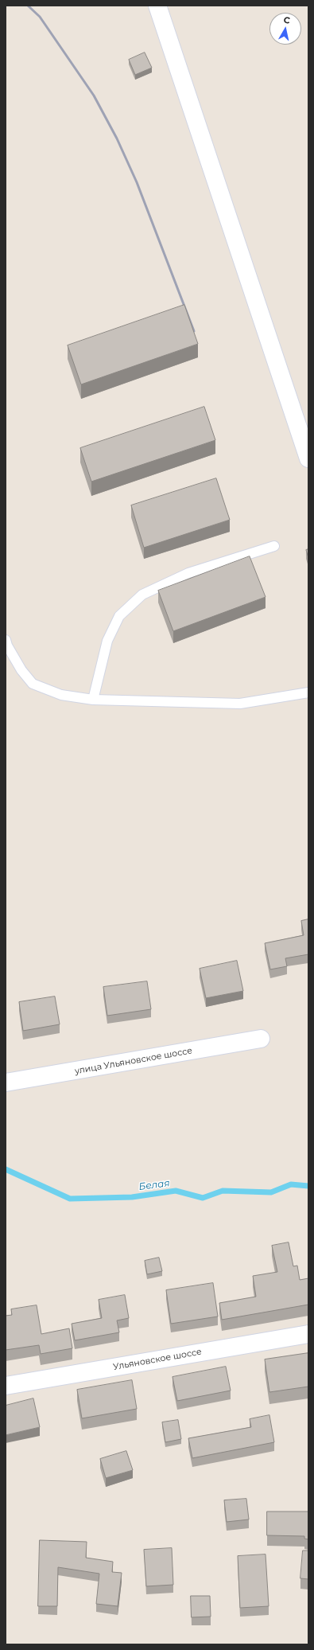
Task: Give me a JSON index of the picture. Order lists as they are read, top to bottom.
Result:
{
  "streets": {
    "street": ["улица Ульяновское шоссе", "Ульяновское шоссе"]
  },
  "water": ["Белая"],
  "north": "top"
}
